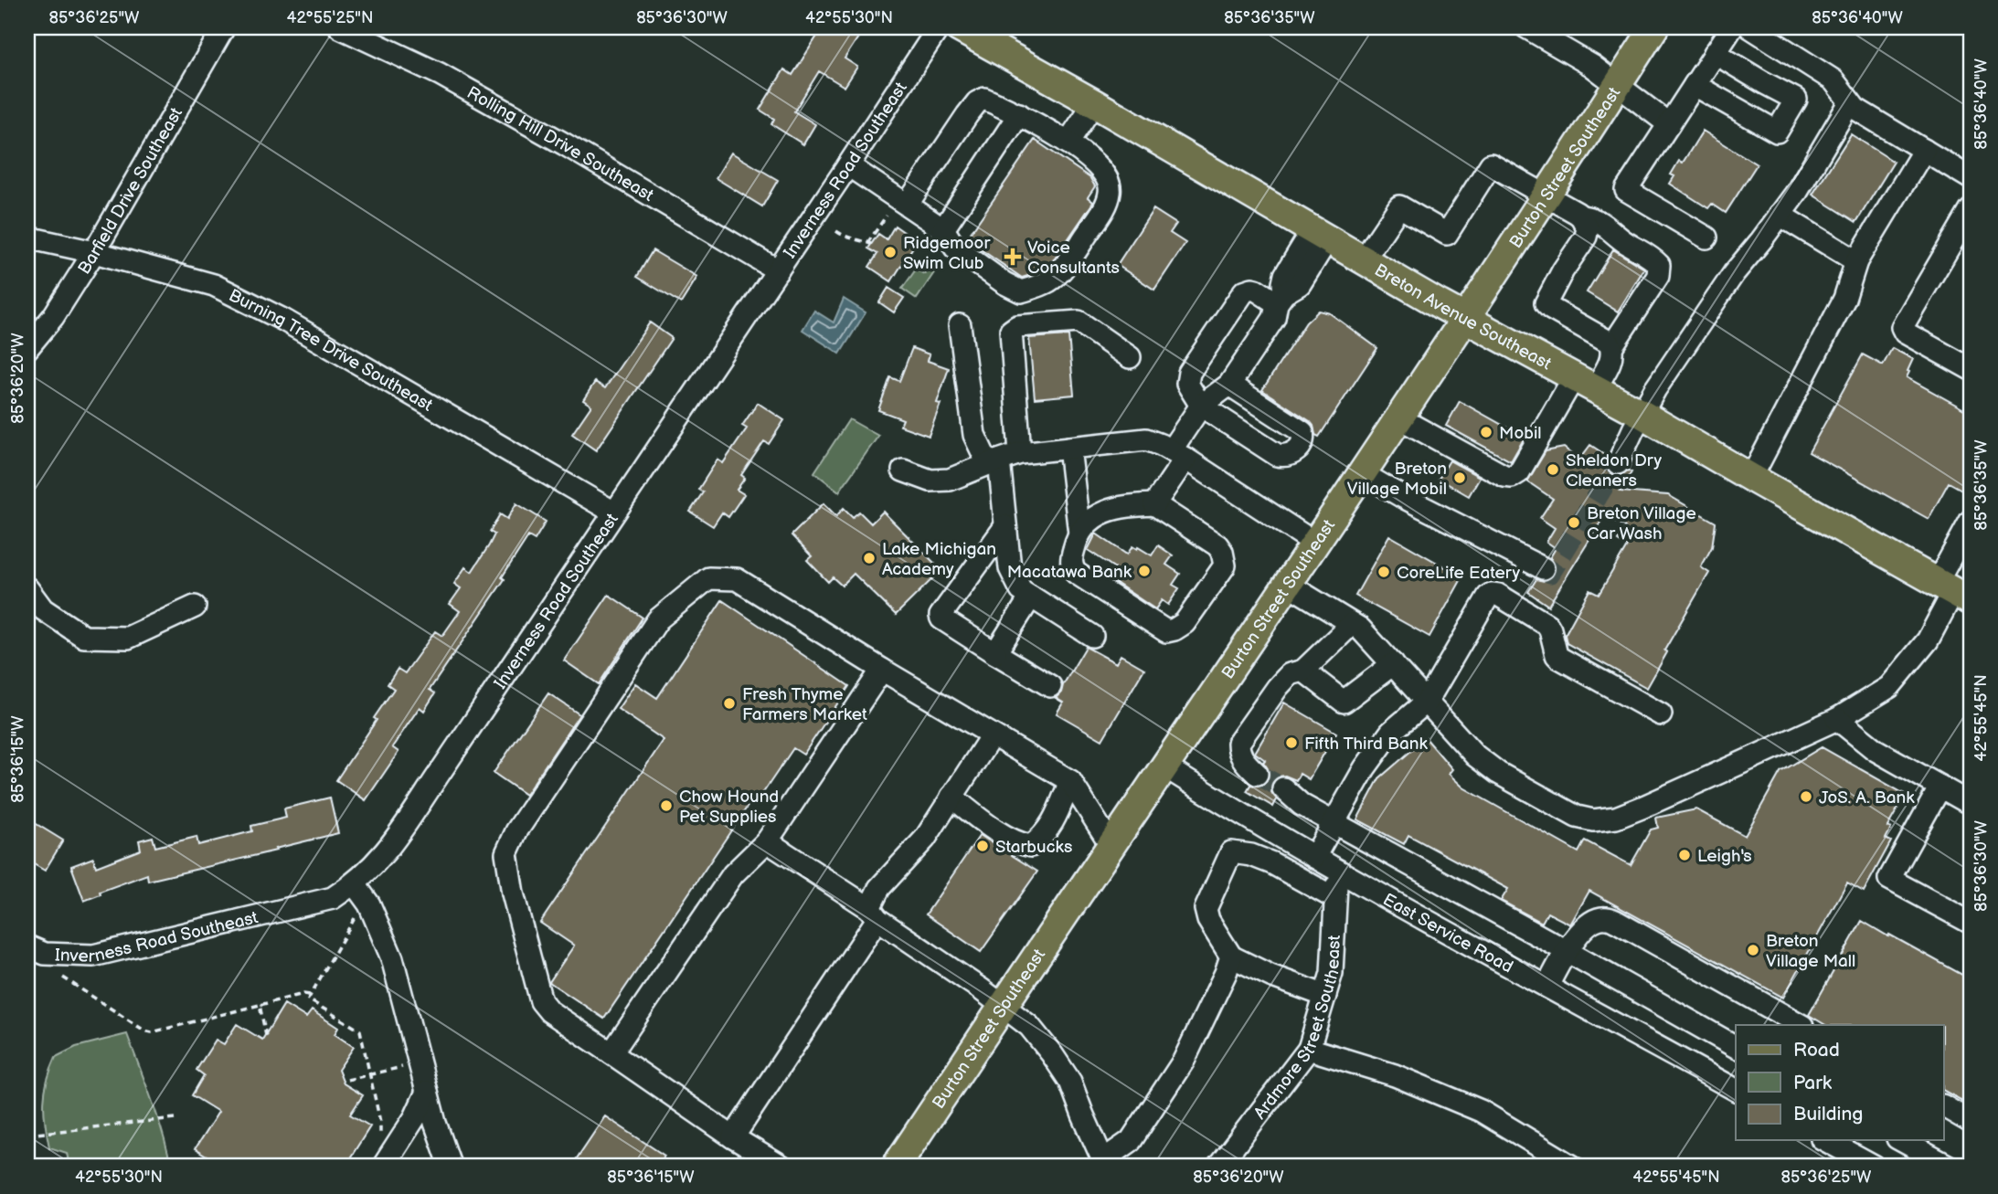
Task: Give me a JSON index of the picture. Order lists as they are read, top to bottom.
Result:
{
  "streets": {
    "main road": ["Burton Street Southeast", "Breton Avenue Southeast"],
    "street": [
      "Rolling Hill Drive Southeast",
      "Inverness Road Southeast",
      "Barfield Drive Southeast",
      "Burning Tree Drive Southeast",
      "East Service Road",
      "Ardmore Street Southeast"
    ]
  },
  "crossings": [
    ["Rolling Hill Drive Southeast", "Inverness Road Southeast"],
    ["Burton Street Southeast", "Breton Avenue Southeast"],
    ["Burton Street Southeast", "East Service Road"],
    ["Inverness Road Southeast", "Burning Tree Drive Southeast"],
    ["Barfield Drive Southeast", "Burning Tree Drive Southeast"],
    ["East Service Road", "Ardmore Street Southeast"]
  ],
  "places": {
    "other": [
      "Ridgemoor Swim Club",
      "Mobil",
      "Sheldon Dry Cleaners",
      "Breton Village Mobil",
      "Breton Village Car Wash",
      "Lake Michigan Academy",
      "Macatawa Bank",
      "CoreLife Eatery",
      "Fresh Thyme Farmers Market",
      "Fifth Third Bank",
      "JoS. A. Bank",
      "Chow Hound Pet Supplies",
      "Starbucks",
      "Leigh's",
      "Breton Village Mall"
    ],
    "health": ["Voice Consultants"]
  },
  "legend": ["Road", "Park", "Building"],
  "coordinates": [
    "85°36'25\"W",
    "42°55'25\"N",
    "85°36'30\"W",
    "42°55'30\"N",
    "85°36'35\"W",
    "85°36'40\"W",
    "85°36'20\"W",
    "42°55'45\"N",
    "85°36'15\"W"
  ]
}
